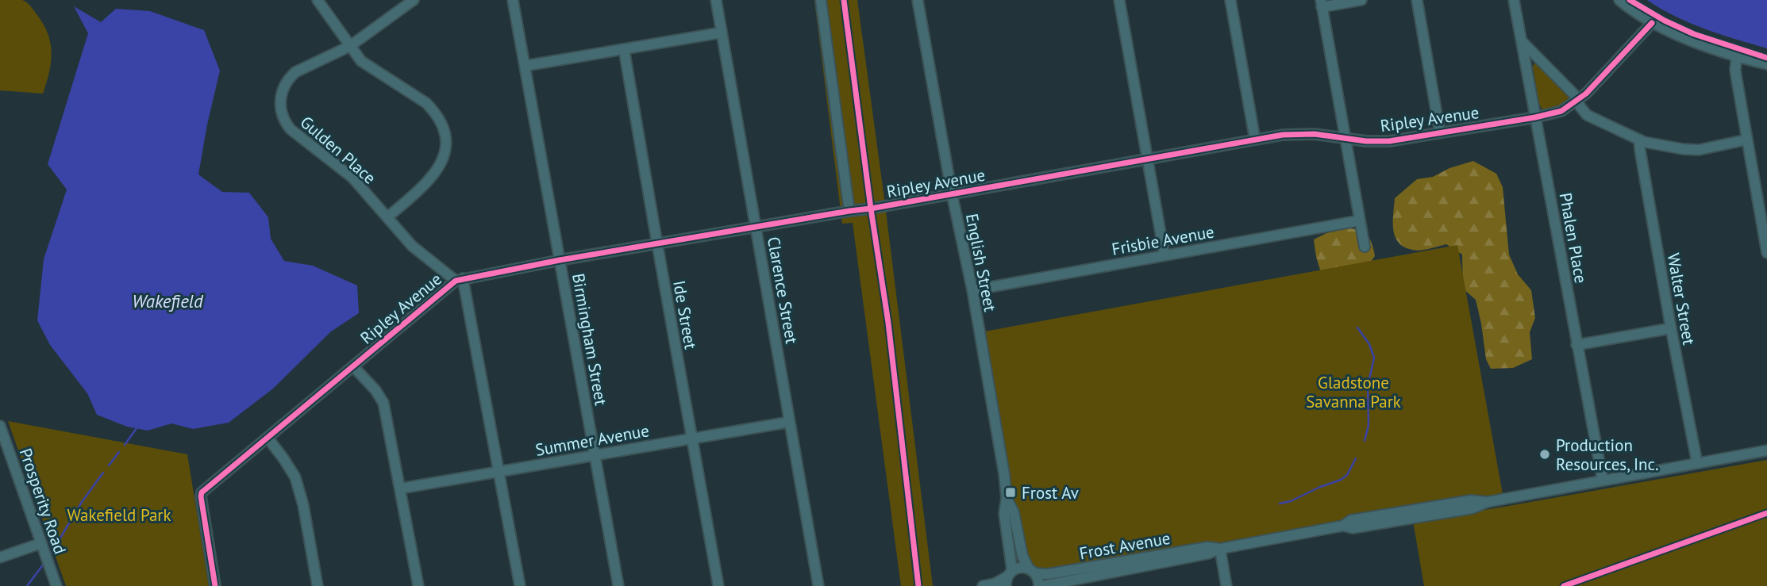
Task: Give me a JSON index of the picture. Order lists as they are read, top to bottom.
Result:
{
  "streets": {
    "street": [
      "Ripley Avenue",
      "Gulden Place",
      "Phalen Place",
      "Frisbie Avenue",
      "English Street",
      "Clarence Street",
      "Walter Street",
      "Ide Street",
      "Birmingham Street",
      "Summer Avenue",
      "Prosperity Road",
      "Frost Avenue"
    ]
  },
  "crossings": [
    ["Ripley Avenue", "Gulden Place"],
    ["Ripley Avenue", "Phalen Place"],
    ["Ripley Avenue", "English Street"],
    ["Ripley Avenue", "Clarence Street"],
    ["Ripley Avenue", "Ide Street"],
    ["Ripley Avenue", "Birmingham Street"],
    ["Phalen Place", "Frost Avenue"],
    ["Frisbie Avenue", "English Street"],
    ["English Street", "Frost Avenue"],
    ["Clarence Street", "Summer Avenue"],
    ["Walter Street", "Frost Avenue"],
    ["Ide Street", "Summer Avenue"],
    ["Birmingham Street", "Summer Avenue"]
  ],
  "water": ["Wakefield"],
  "parks": ["Gladstone Savanna Park", "Wakefield Park"],
  "places": {
    "other": ["Production Resources, Inc."],
    "transit": ["Frost Av"]
  }
}
